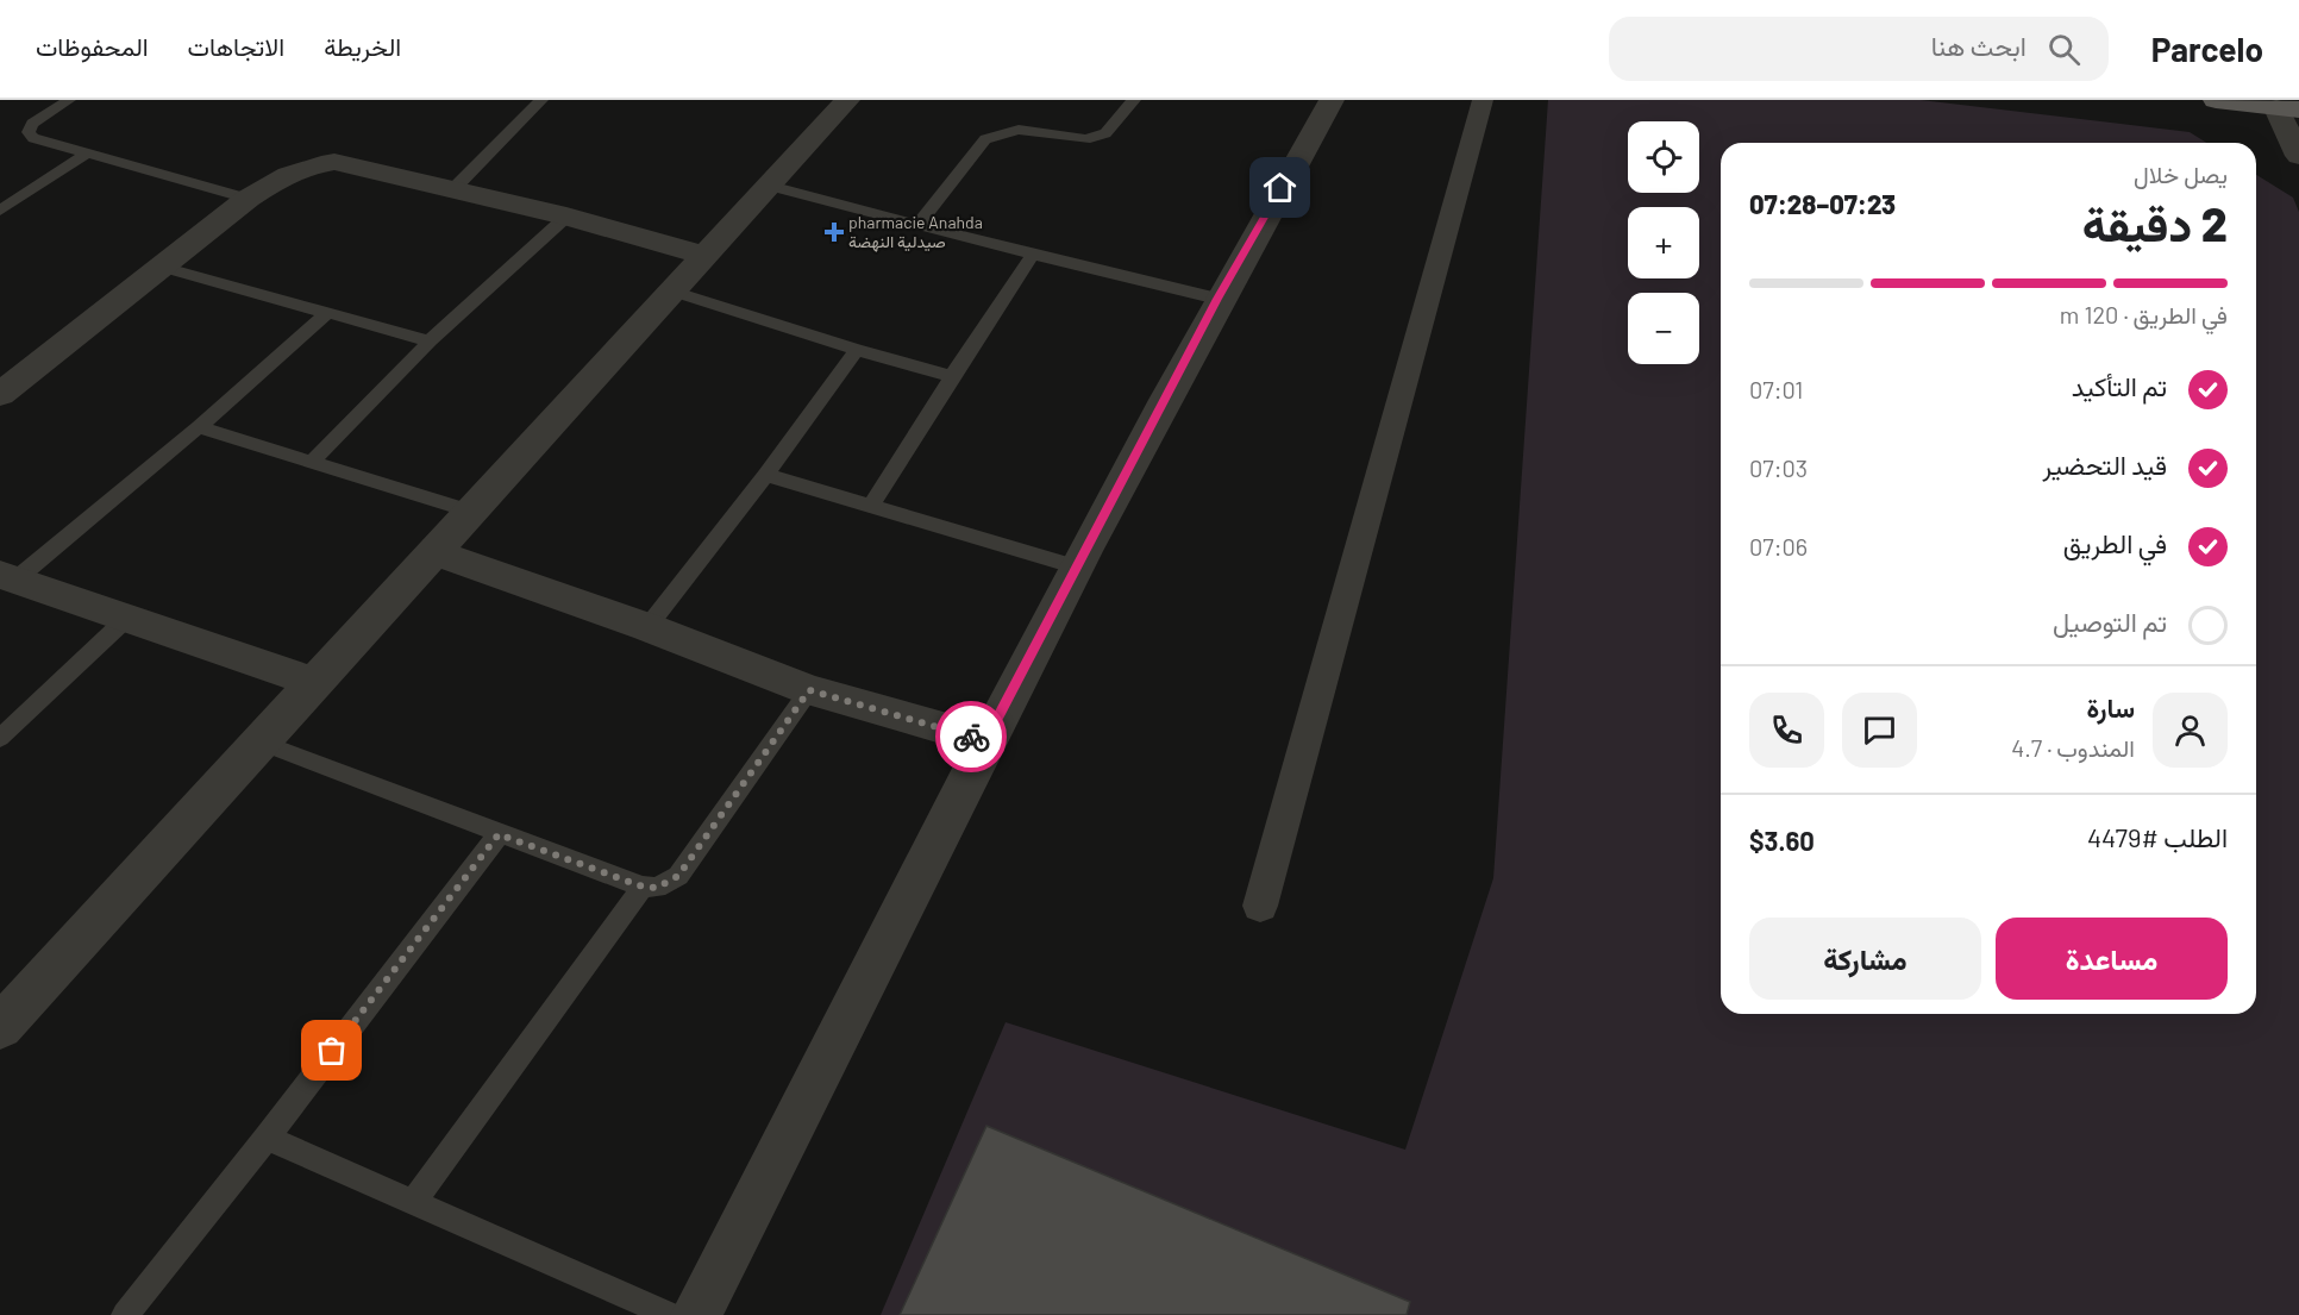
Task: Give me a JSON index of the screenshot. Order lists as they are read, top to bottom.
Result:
{
  "places": {
    "health": ["pharmacie Anahda صيدلية النهضة"]
  },
  "page": {
    "header": "Parcelo",
    "search": "ابحث هنا",
    "nav": ["الخريطة", "الاتجاهات", "المحفوظات"],
    "map_buttons": ["+", "−"],
    "heading": ["2 دقيقة", "يصل خلال", "07:23–07:28"],
    "panel": [
      "سارة",
      "المندوب · 4.7",
      "الطلب #4479",
      "$3.60"
    ],
    "bar": "في الطريق · 120 m",
    "list": [
      ["تم التأكيد", "07:01"],
      ["قيد التحضير", "07:03"],
      ["في الطريق", "07:06"],
      "تم التوصيل"
    ],
    "buttons": ["مساعدة", "مشاركة"]
  }
}
